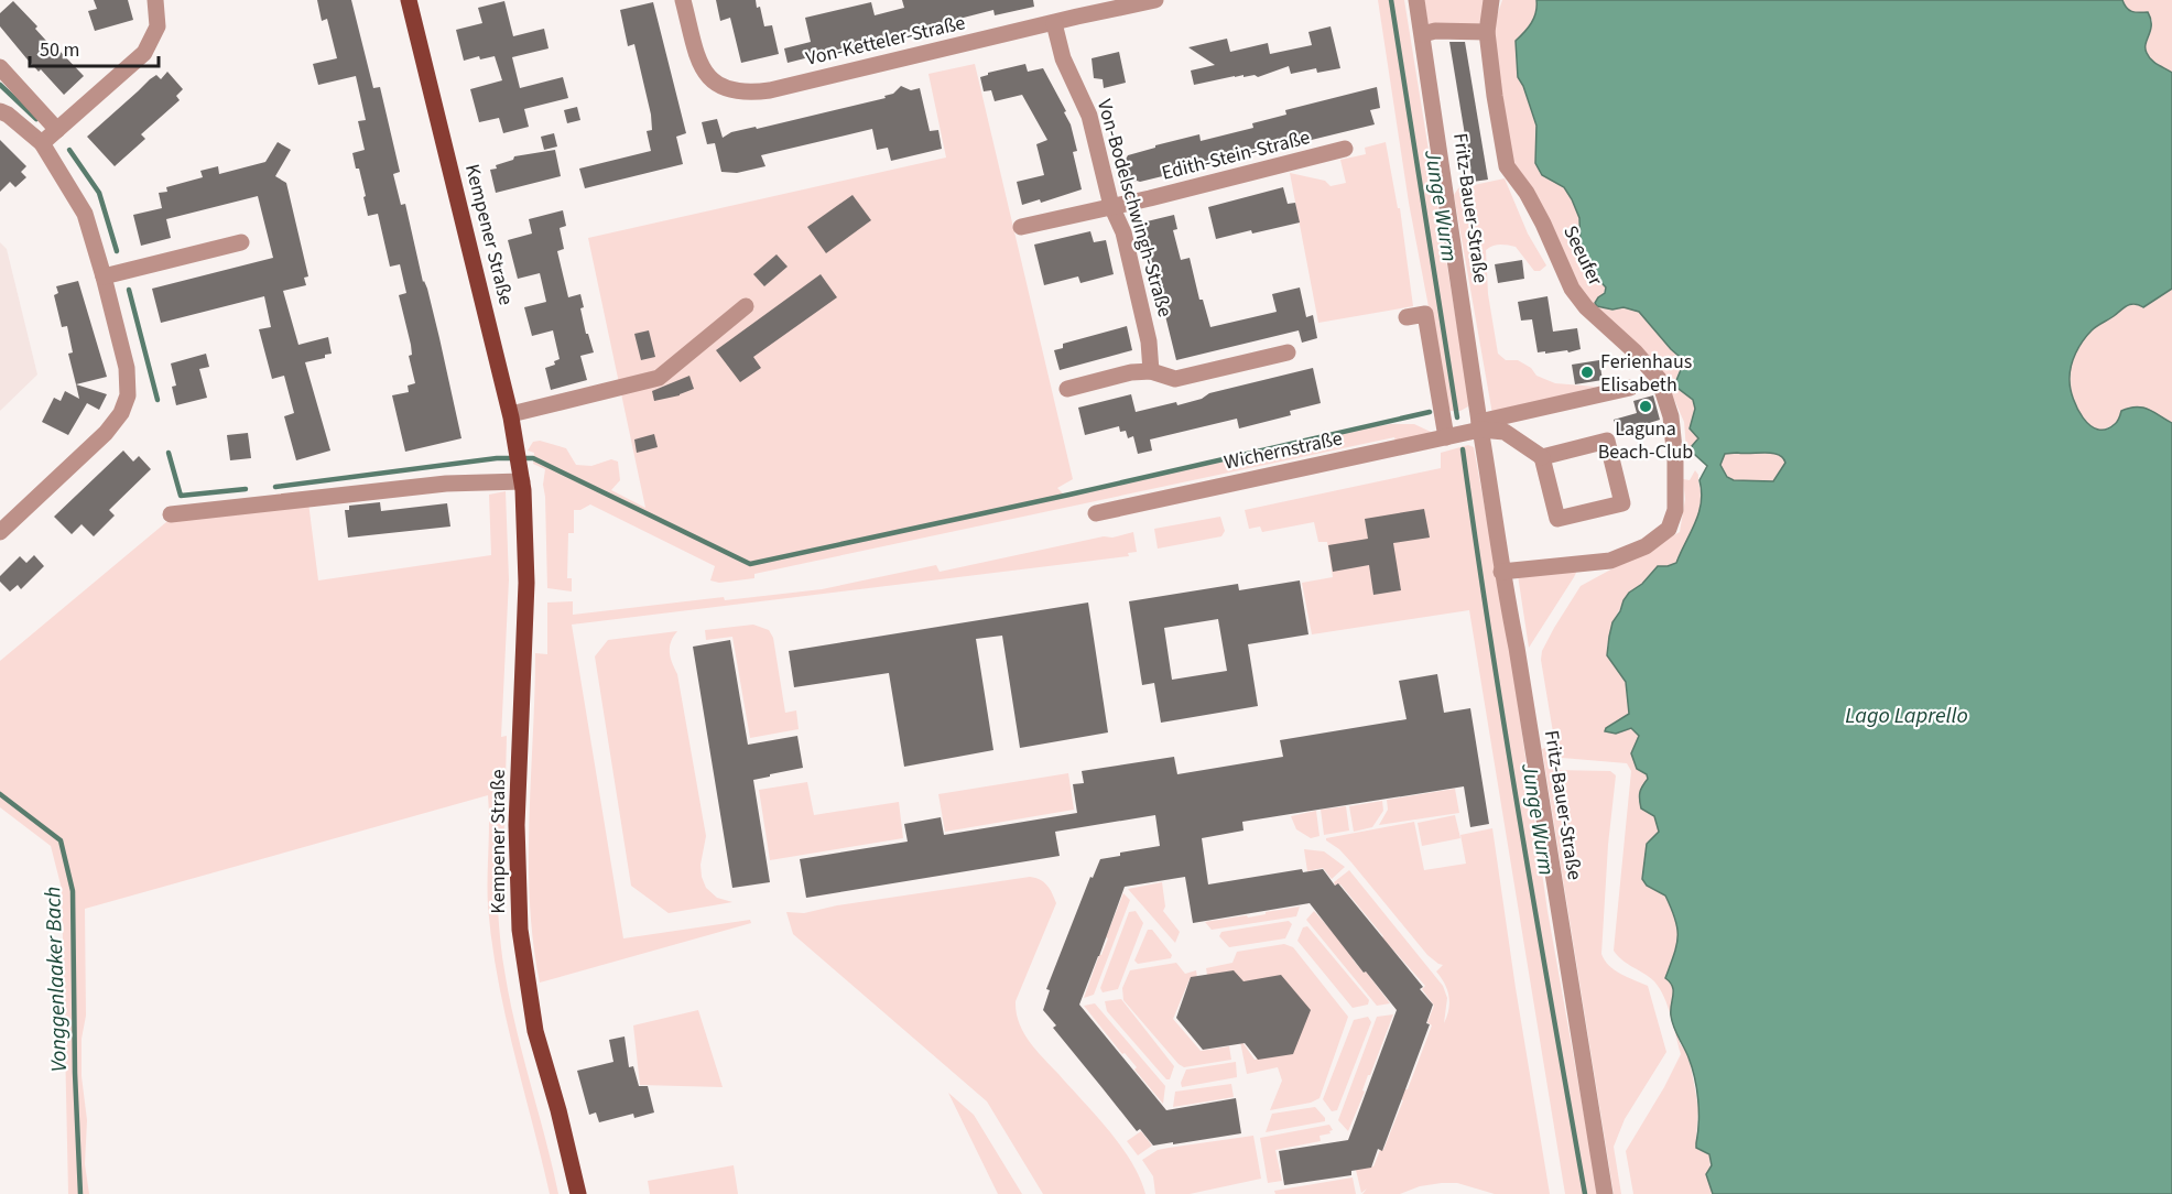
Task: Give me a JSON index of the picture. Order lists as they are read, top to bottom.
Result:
{
  "streets": {
    "main road": ["Kempener Straße"],
    "street": [
      "Von-Ketteler-Straße",
      "Edith-Stein-Straße",
      "Von-Bodelschwingh-Straße",
      "Fritz-Bauer-Straße",
      "Seeufer",
      "Wichernstraße"
    ]
  },
  "crossings": [
    ["Von-Ketteler-Straße", "Von-Bodelschwingh-Straße"],
    ["Edith-Stein-Straße", "Von-Bodelschwingh-Straße"],
    ["Fritz-Bauer-Straße", "Seeufer"],
    ["Fritz-Bauer-Straße", "Wichernstraße"]
  ],
  "water": ["Junge Wurm", "Lago Laprello", "Vonggenlaaker Bach"],
  "places": ["Ferienhaus Elisabeth", "Laguna Beach-Club"],
  "scale_bar": "50 m"
}
